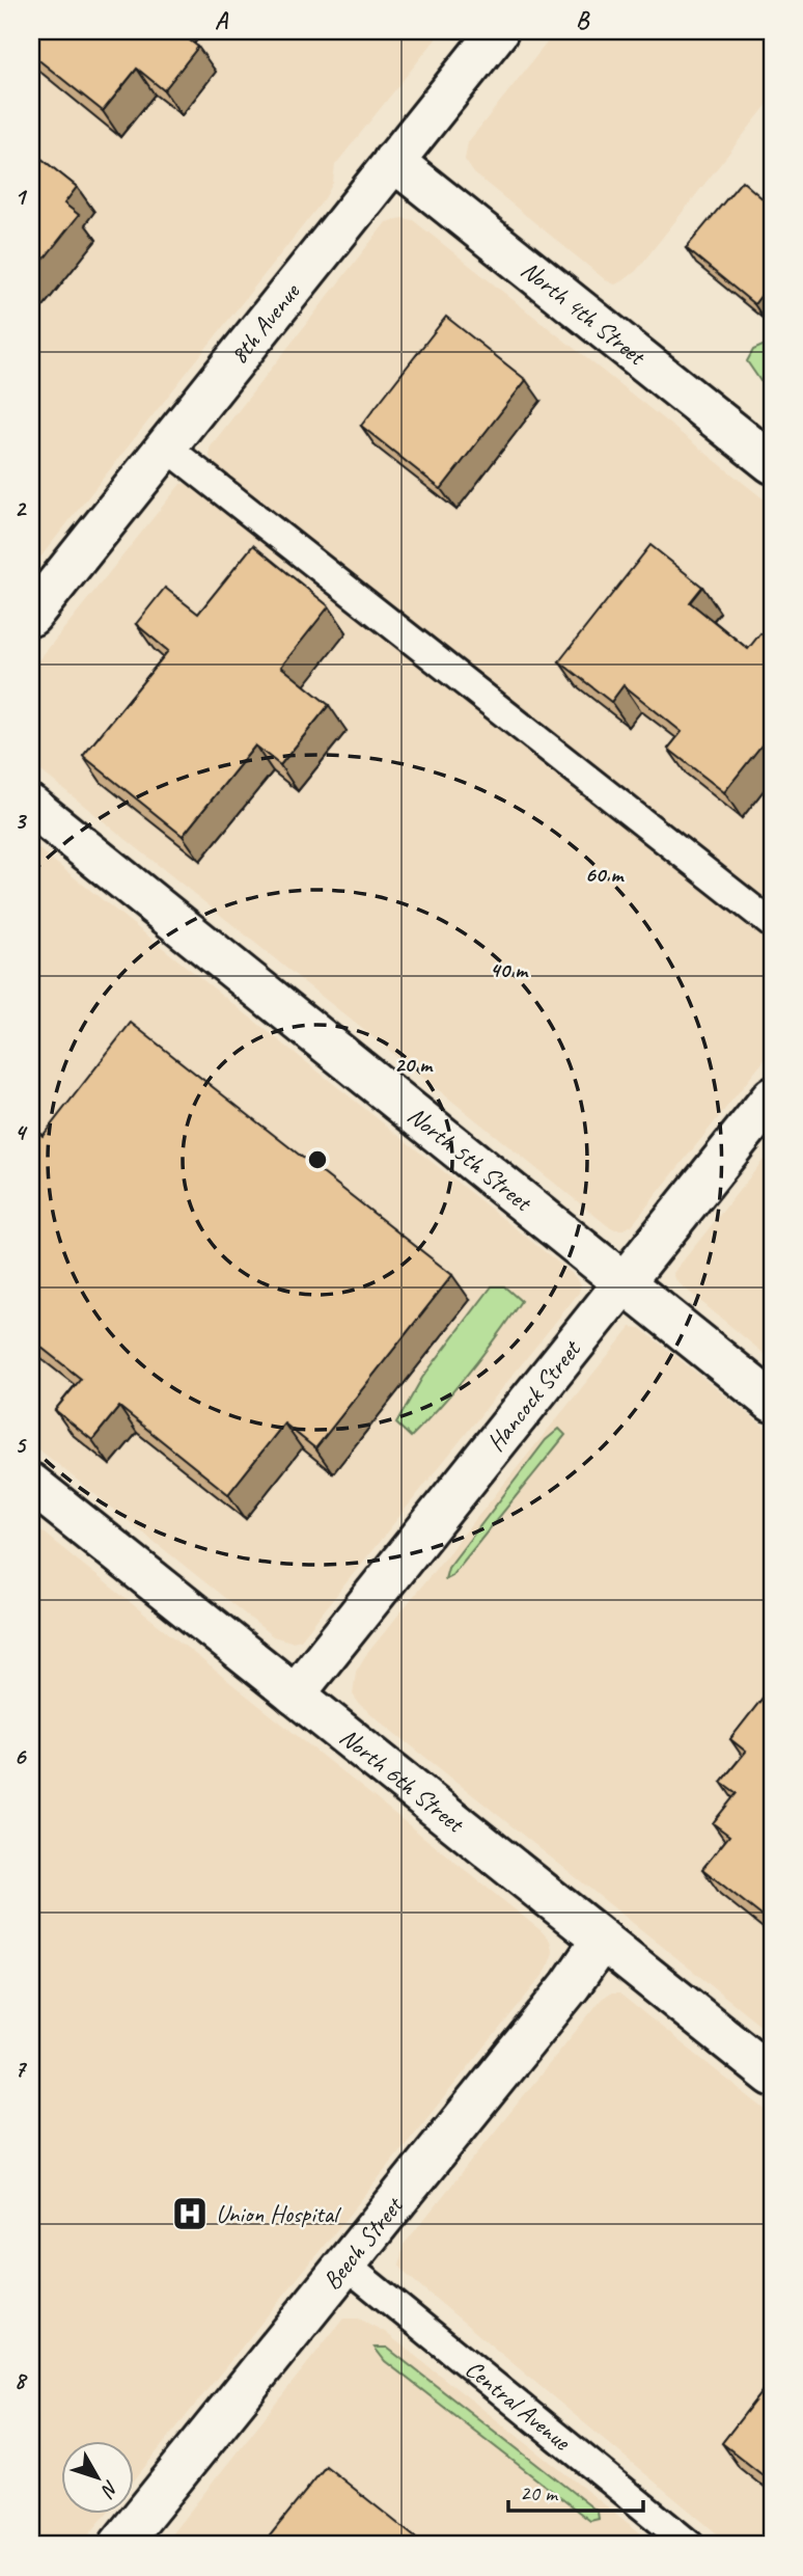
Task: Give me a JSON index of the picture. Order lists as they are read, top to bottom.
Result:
{
  "streets": {
    "street": [
      "North 4th Street",
      "8th Avenue",
      "North 5th Street",
      "Hancock Street",
      "North 6th Street",
      "Beech Street"
    ],
    "lane": ["Central Avenue"]
  },
  "crossings": [
    ["North 4th Street", "8th Avenue"],
    ["North 5th Street", "Hancock Street"],
    ["Hancock Street", "North 6th Street"],
    ["North 6th Street", "Beech Street"],
    ["Beech Street", "Central Avenue"]
  ],
  "places": {
    "hospital": ["Union Hospital"]
  },
  "scale_bar": "20 m",
  "north": "bottom right",
  "grid": {
    "columns": ["A", "B"],
    "rows": [
      "1",
      "2",
      "3",
      "4",
      "5",
      "6",
      "7",
      "8"
    ]
  },
  "rings": ["60 m", "40 m", "20 m"]
}
